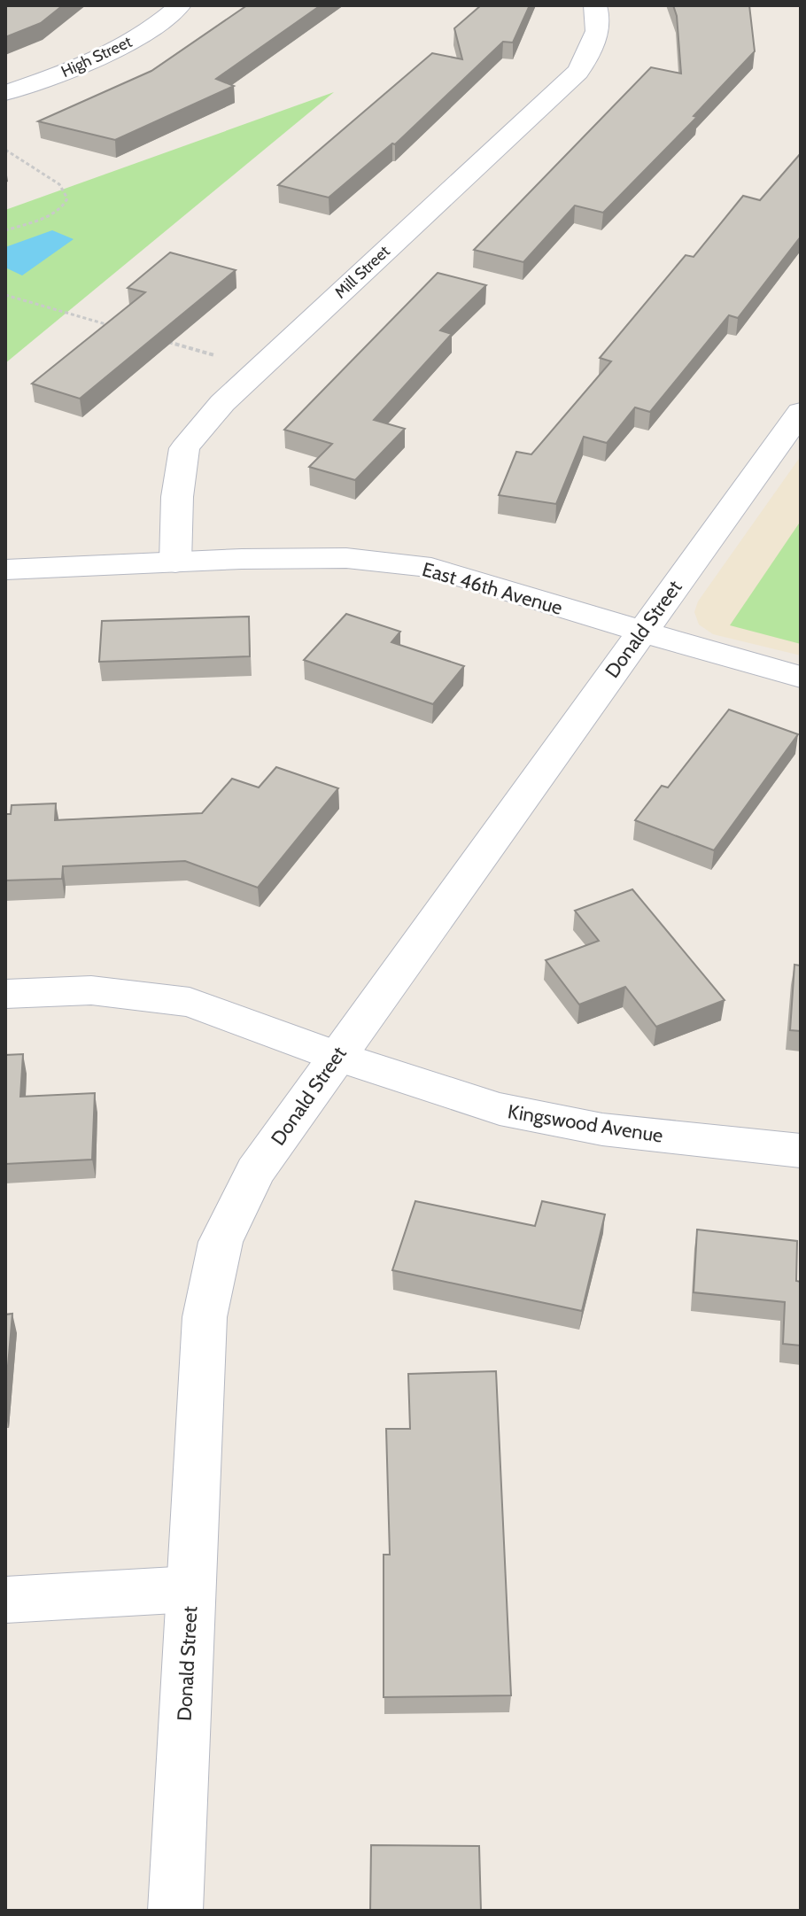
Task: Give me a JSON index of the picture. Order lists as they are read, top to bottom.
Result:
{
  "streets": {
    "street": [
      "High Street",
      "Mill Street",
      "East 46th Avenue",
      "Donald Street",
      "Kingswood Avenue"
    ]
  },
  "crossings": [
    ["Mill Street", "East 46th Avenue"],
    ["East 46th Avenue", "Donald Street"],
    ["Donald Street", "Kingswood Avenue"]
  ]
}
